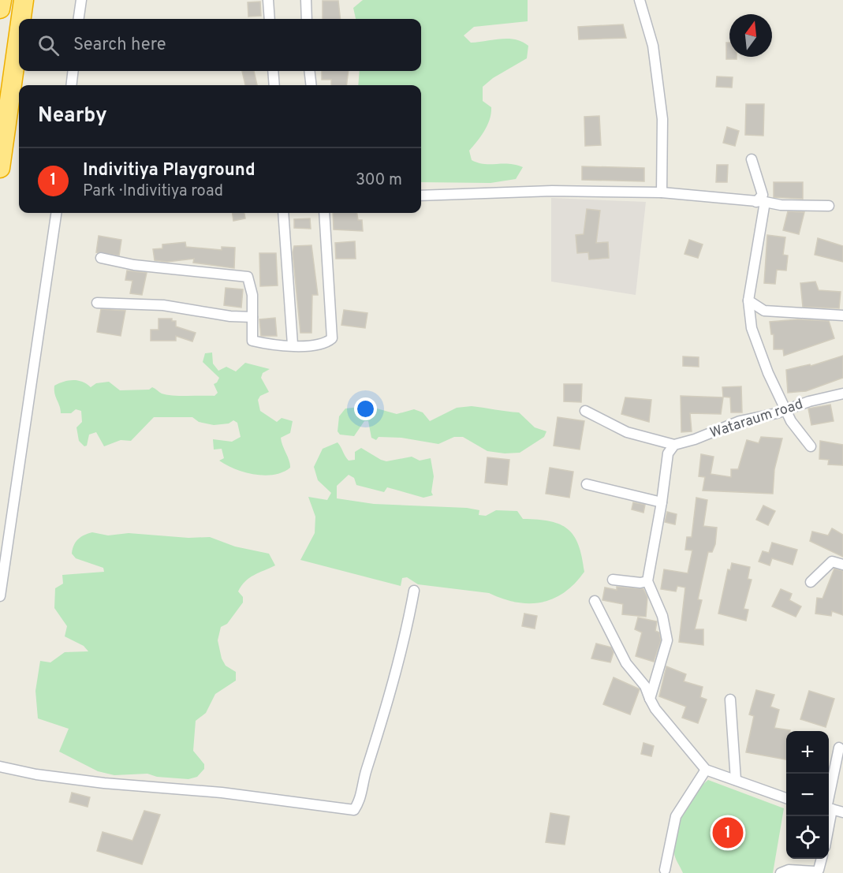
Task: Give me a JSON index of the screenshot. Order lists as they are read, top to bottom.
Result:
{
  "streets": {
    "street": ["Wataraum road"]
  },
  "north": "top",
  "page": {
    "search": "Search here",
    "heading": "Nearby",
    "list": [
      {
        "mark": "1",
        "name": "Indivitiya Playground",
        "note": "Park · Indivitiya road",
        "value": "300 m"
      }
    ],
    "map_buttons": ["+", "−"],
    "pins": "1"
  }
}
